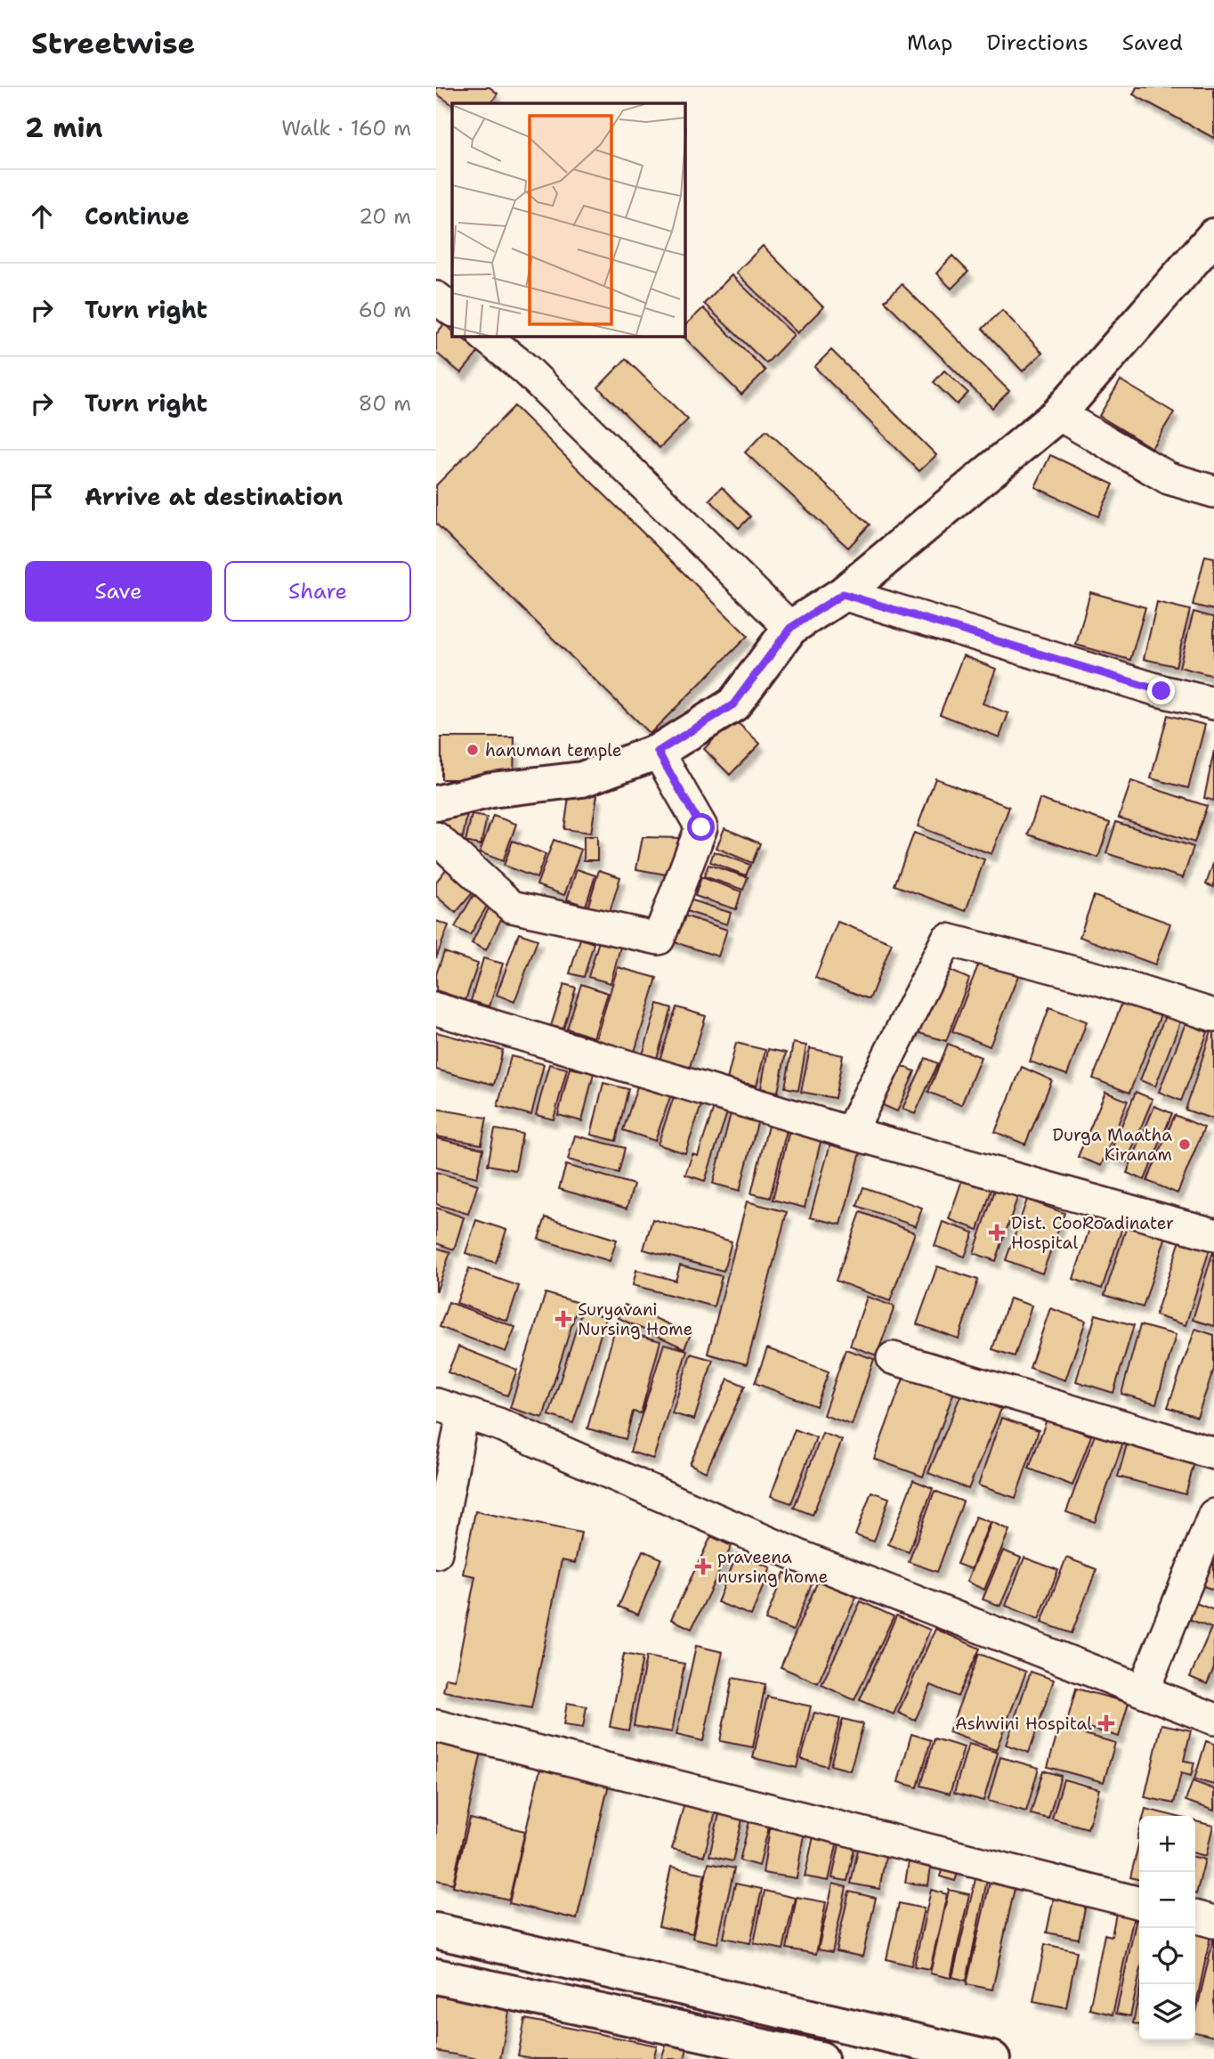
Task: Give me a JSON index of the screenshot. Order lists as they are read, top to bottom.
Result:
{
  "places": {
    "other": ["hanuman temple", "Durga Maatha Kiranam"],
    "health": [
      "Dist. CooRoadinater Hospital",
      "Suryavani Nursing Home",
      "praveena nursing home",
      "Ashwini Hospital"
    ]
  },
  "page": {
    "header": "Streetwise",
    "nav": ["Map", "Directions", "Saved"],
    "heading": ["2 min", "Walk · 160 m"],
    "list": [
      ["Continue", "20 m"],
      ["Turn right", "60 m"],
      ["Turn right", "80 m"],
      "Arrive at destination"
    ],
    "buttons": ["Save", "Share"],
    "map_buttons": ["+", "−"]
  }
}
